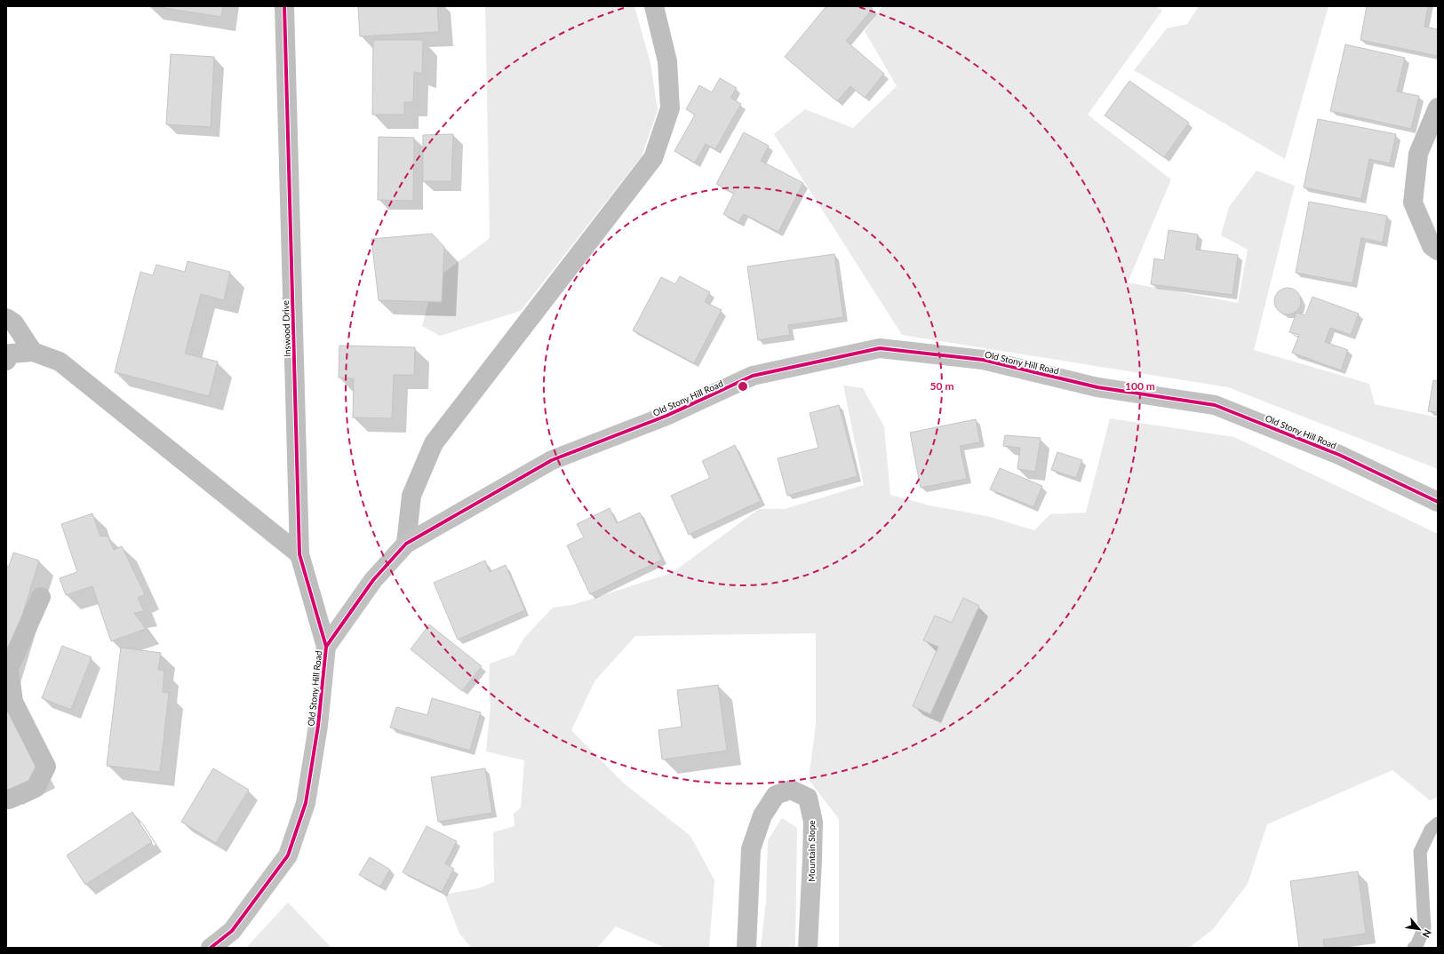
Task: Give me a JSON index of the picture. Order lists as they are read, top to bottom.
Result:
{
  "streets": {
    "street": ["Inswood Drive", "Old Stony Hill Road", "Mountain Slope"]
  },
  "crossings": [
    ["Inswood Drive", "Old Stony Hill Road"]
  ],
  "north": "bottom right",
  "rings": ["50 m", "100 m"]
}
